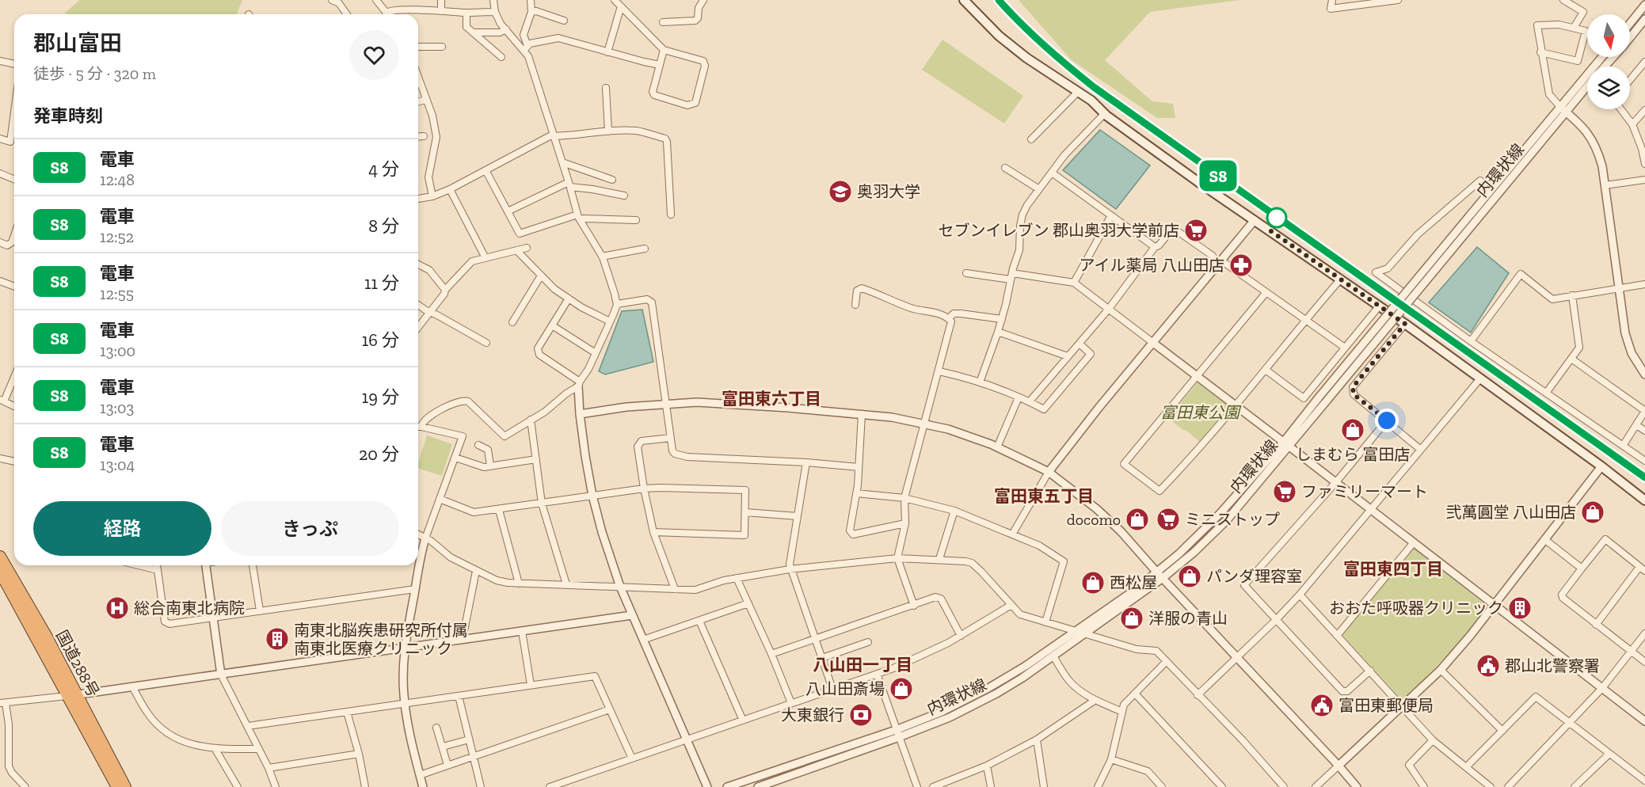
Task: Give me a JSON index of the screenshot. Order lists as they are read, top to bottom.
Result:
{
  "streets": {
    "highway": ["国道288号"],
    "street": ["内環状線"]
  },
  "districts": [
    "富田東六丁目",
    "富田東五丁目",
    "富田東四丁目",
    "八山田一丁目"
  ],
  "parks": ["富田東公園"],
  "places": {
    "school or university": ["奥羽大学"],
    "supermarket": ["セブンイレブン 郡山奥羽大学前店", "ファミリーマート", "ミニストップ"],
    "pharmacy": ["アイル薬局 八山田店"],
    "shop": [
      "しまむら 富田店",
      "弐萬圓堂 八山田店",
      "docomo",
      "パンダ理容室",
      "西松屋",
      "洋服の青山",
      "八山田斎場"
    ],
    "hospital": ["総合南東北病院"],
    "building": ["おおた呼吸器クリニック", "南東北脳疾患研究所付属 南東北医療クリニック"],
    "public building": ["郡山北警察署", "富田東郵便局"],
    "bank": ["大東銀行"]
  },
  "north": "bottom",
  "page": {
    "on_map": "S8",
    "heading": [
      ["郡山富田", "徒歩 · 5 分 · 320 m"],
      "発車時刻"
    ],
    "list": [
      {
        "mark": "S8",
        "name": "電車",
        "note": "12:48",
        "value": "4 分"
      },
      {
        "mark": "S8",
        "name": "電車",
        "note": "12:52",
        "value": "8 分"
      },
      {
        "mark": "S8",
        "name": "電車",
        "note": "12:55",
        "value": "11 分"
      },
      {
        "mark": "S8",
        "name": "電車",
        "note": "13:00",
        "value": "16 分"
      },
      {
        "mark": "S8",
        "name": "電車",
        "note": "13:03",
        "value": "19 分"
      },
      {
        "mark": "S8",
        "name": "電車",
        "note": "13:04",
        "value": "20 分"
      }
    ],
    "buttons": ["経路", "きっぷ"]
  }
}
